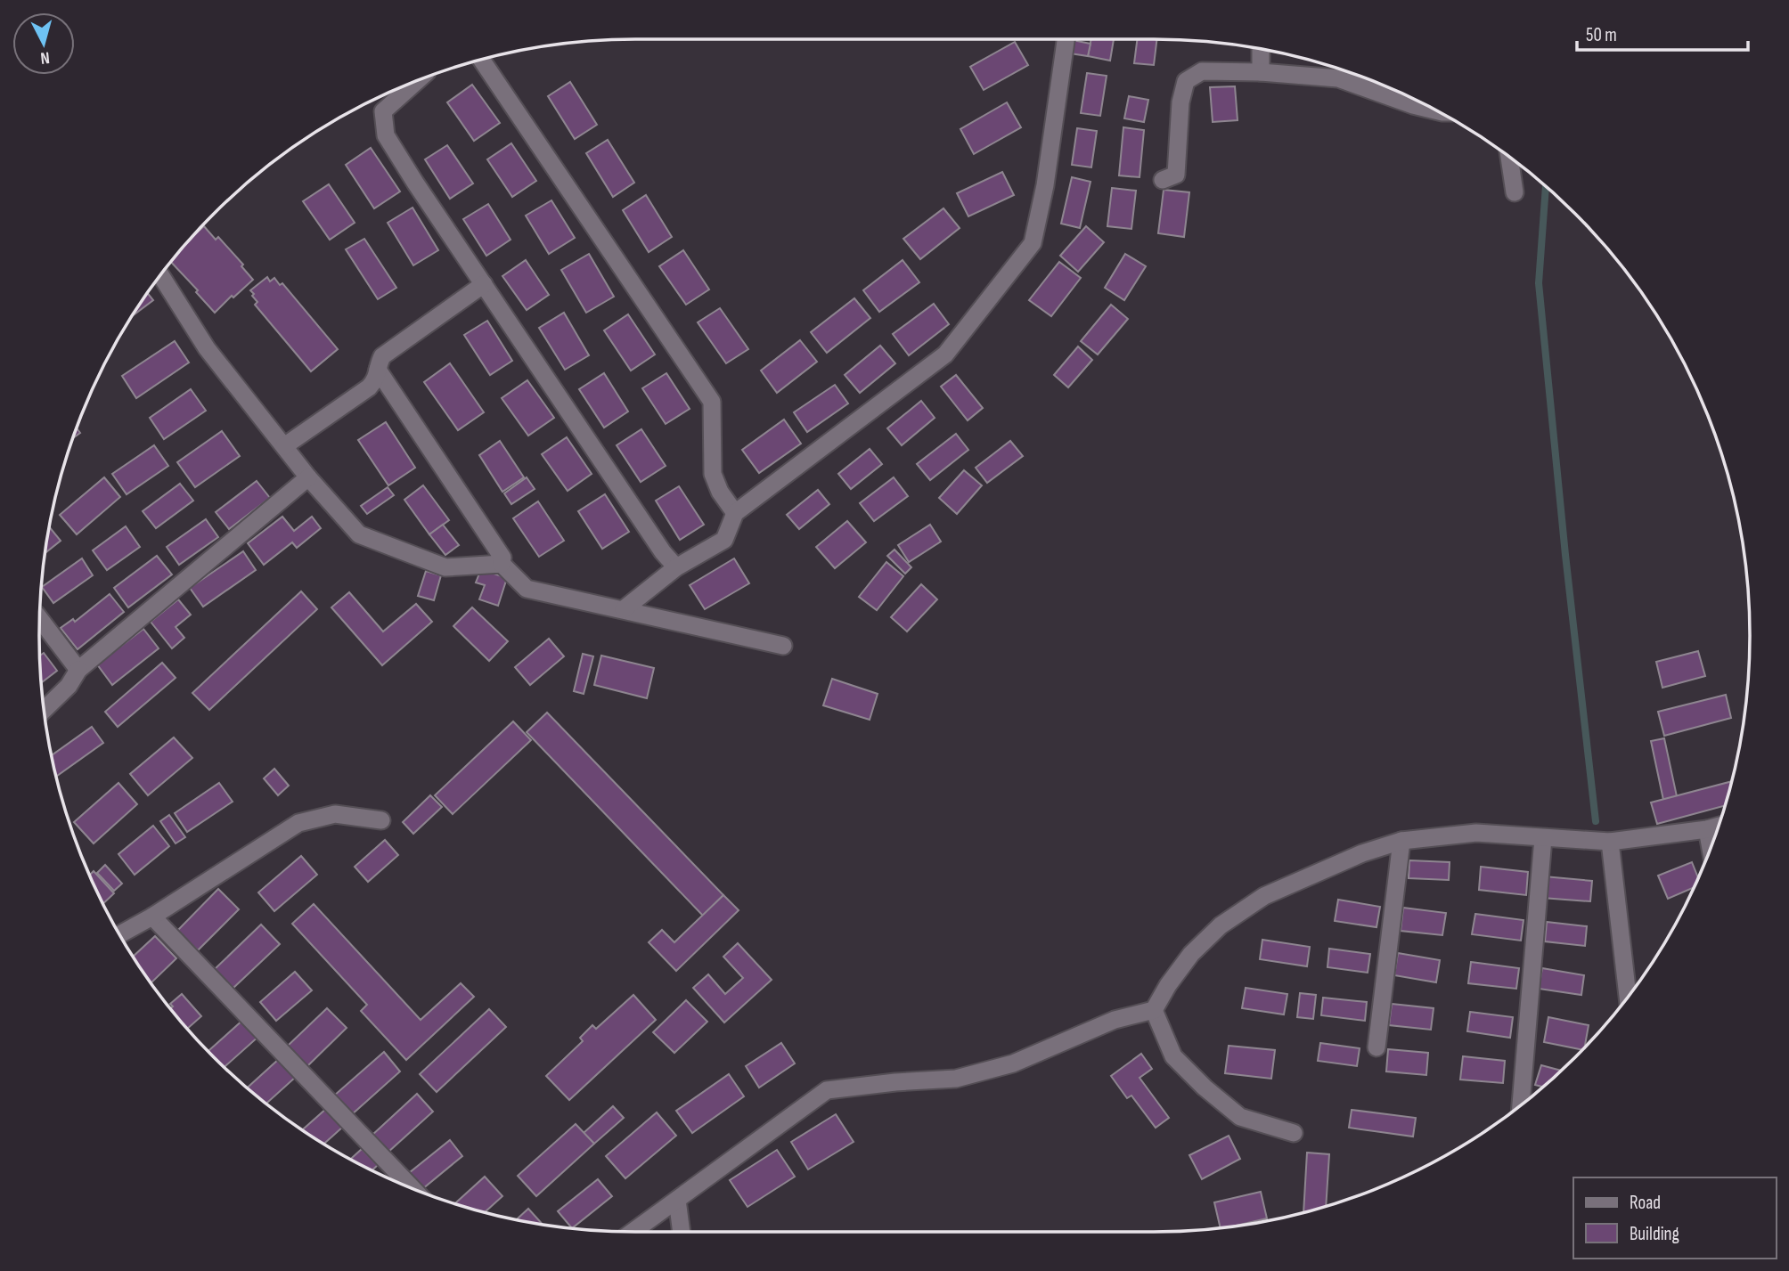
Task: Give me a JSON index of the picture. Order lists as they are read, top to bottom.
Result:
{
  "legend": ["Road", "Building"],
  "scale_bar": "50 m",
  "north": "bottom"
}
